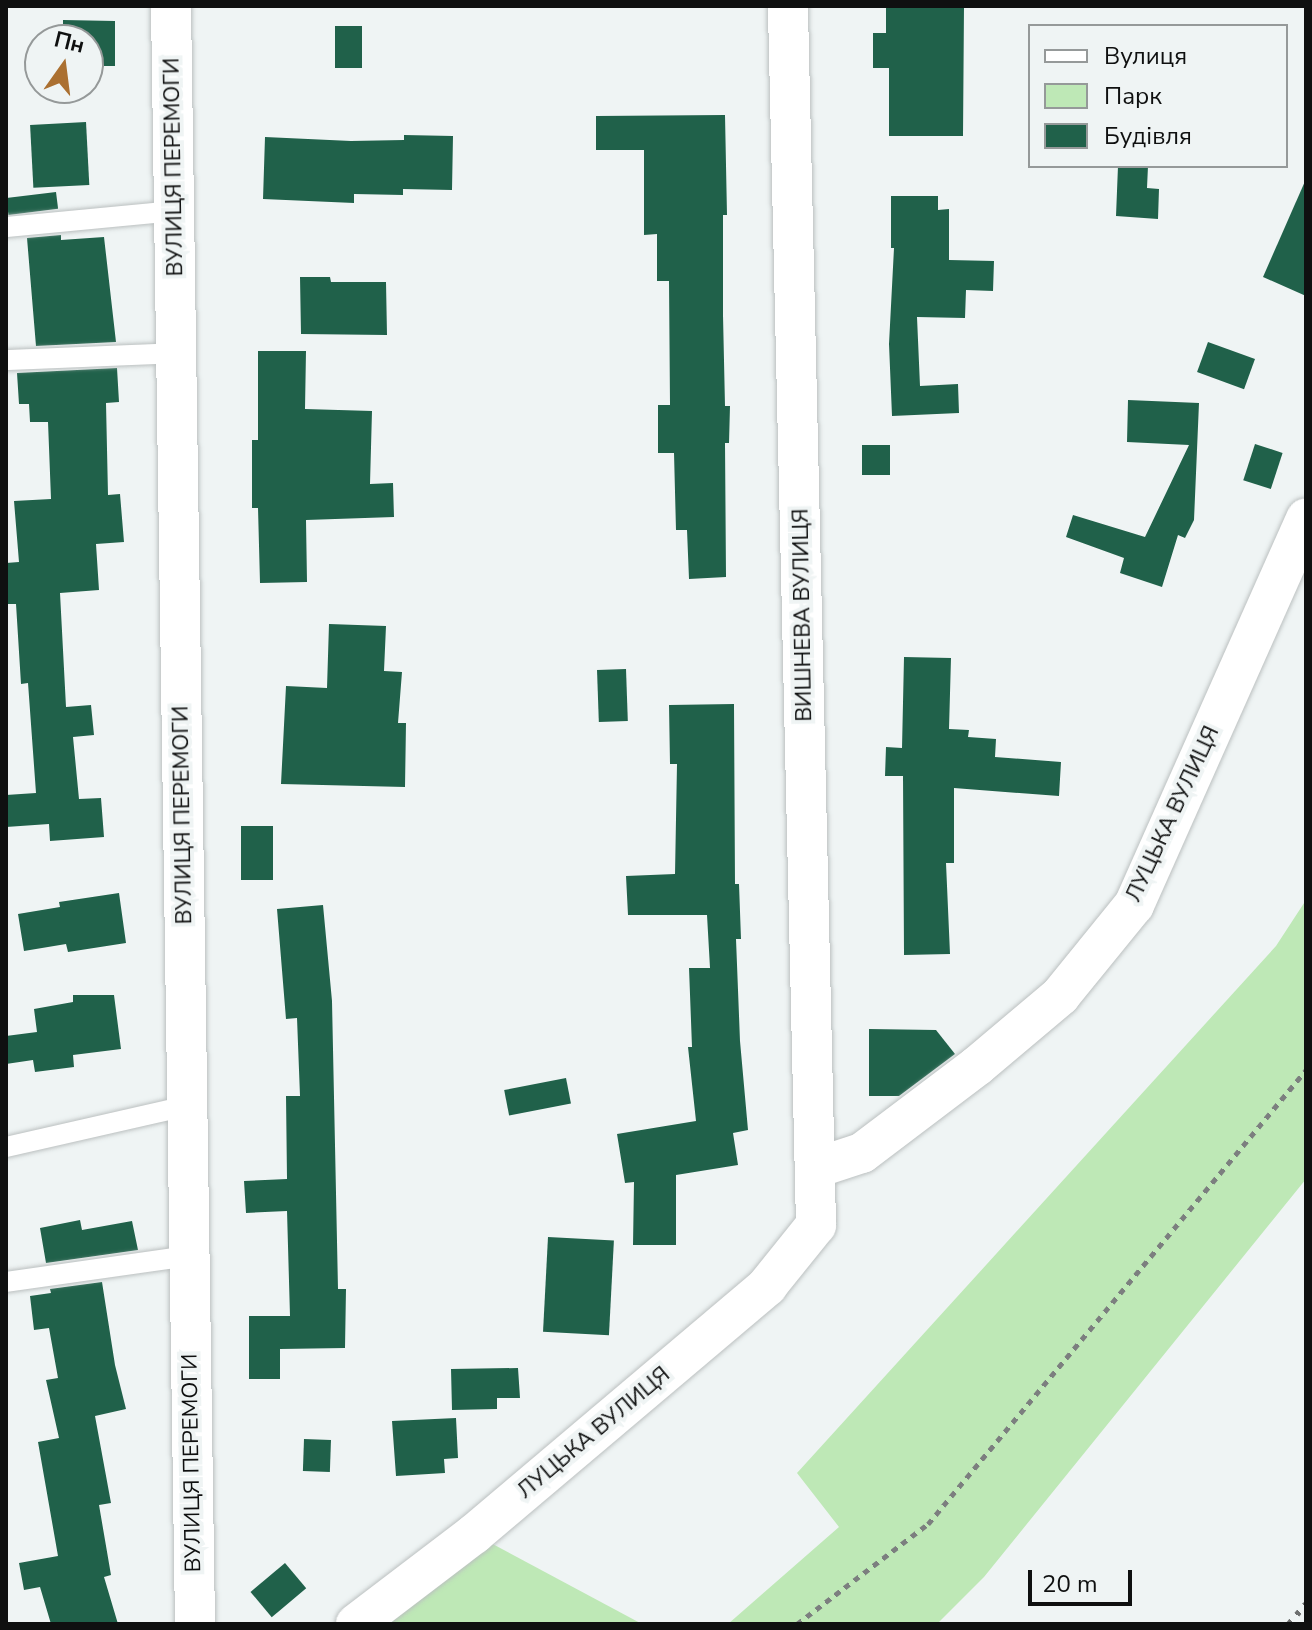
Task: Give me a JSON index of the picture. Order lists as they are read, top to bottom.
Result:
{
  "streets": {
    "street": ["ВУЛИЦЯ ПЕРЕМОГИ", "ВИШНЕВА ВУЛИЦЯ", "ЛУЦЬКА ВУЛИЦЯ"]
  },
  "crossings": [
    ["ВИШНЕВА ВУЛИЦЯ", "ЛУЦЬКА ВУЛИЦЯ"]
  ],
  "legend": ["Вулиця", "Парк", "Будівля"],
  "scale_bar": "20 m",
  "north": "top"
}
